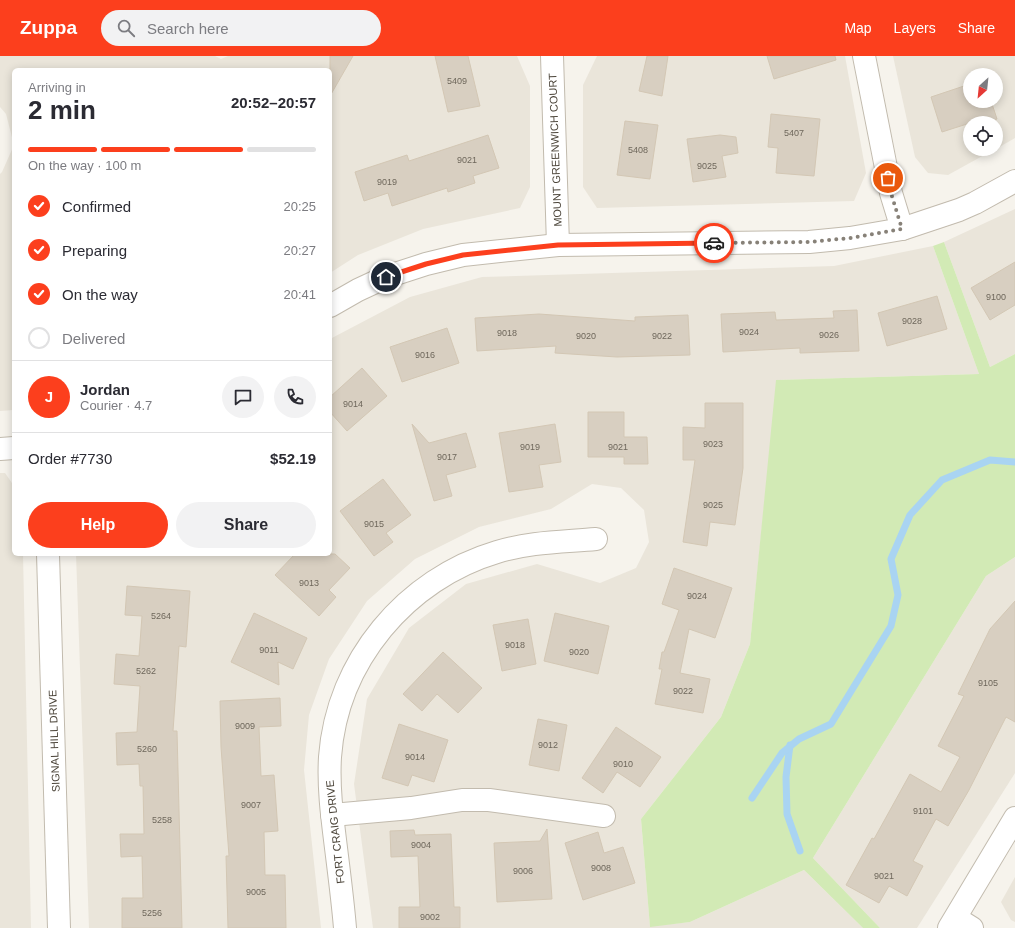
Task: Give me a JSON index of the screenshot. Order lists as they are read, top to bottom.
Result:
{
  "streets": {
    "street": ["MOUNT GREENWICH COURT", "SIGNAL HILL DRIVE", "FORT CRAIG DRIVE"]
  },
  "house_numbers": [
    "5409",
    "5407",
    "5408",
    "9021",
    "9025",
    "9019",
    "9100",
    "9028",
    "9024",
    "9018",
    "9026",
    "9020",
    "9022",
    "9016",
    "9014",
    "9023",
    "9019",
    "9021",
    "9017",
    "9025",
    "9015",
    "9013",
    "9024",
    "5264",
    "9018",
    "9011",
    "9020",
    "5262",
    "9105",
    "9022",
    "9009",
    "9012",
    "5260",
    "9014",
    "9010",
    "9007",
    "9101",
    "5258",
    "9004",
    "9008",
    "9006",
    "9021",
    "9005",
    "5256",
    "9002"
  ],
  "north": "bottom left",
  "page": {
    "header": "Zuppa",
    "search": "Search here",
    "nav": ["Map", "Layers", "Share"],
    "heading": ["2 min", "Arriving in", "20:52–20:57"],
    "panel": [
      "Jordan",
      "Courier · 4.7",
      "Order #7730",
      "$52.19"
    ],
    "bar": "On the way · 100 m",
    "list": [
      ["Confirmed", "20:25"],
      ["Preparing", "20:27"],
      ["On the way", "20:41"],
      "Delivered"
    ],
    "round": "J",
    "buttons": ["Help", "Share"]
  }
}
